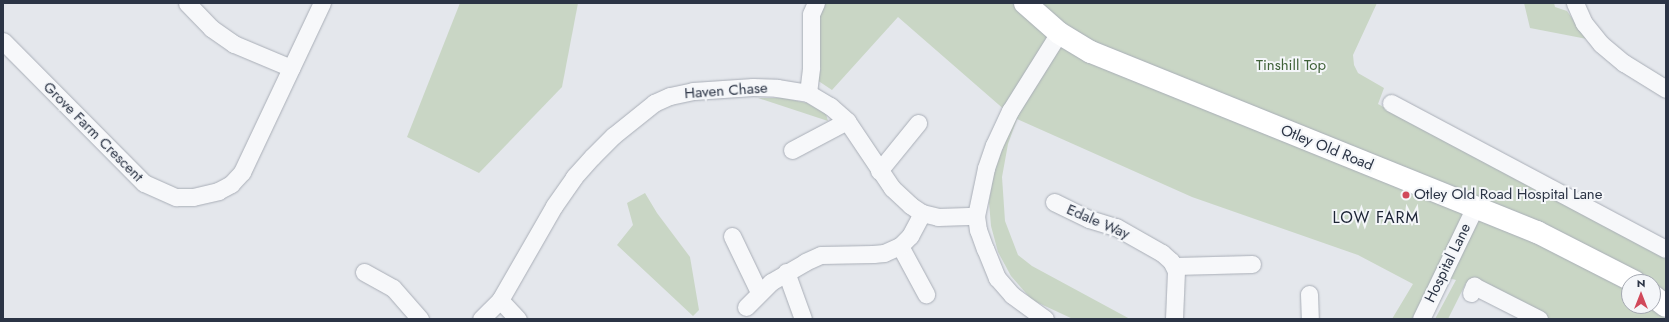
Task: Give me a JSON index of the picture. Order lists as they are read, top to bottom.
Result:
{
  "streets": {
    "street": [
      "Haven Chase",
      "Grove Farm Crescent",
      "Otley Old Road",
      "Edale Way",
      "Hospital Lane"
    ]
  },
  "crossings": [
    ["Otley Old Road", "Hospital Lane"]
  ],
  "districts": ["LOW FARM"],
  "parks": ["Tinshill Top"],
  "places": ["Otley Old Road Hospital Lane"],
  "north": "top"
}
